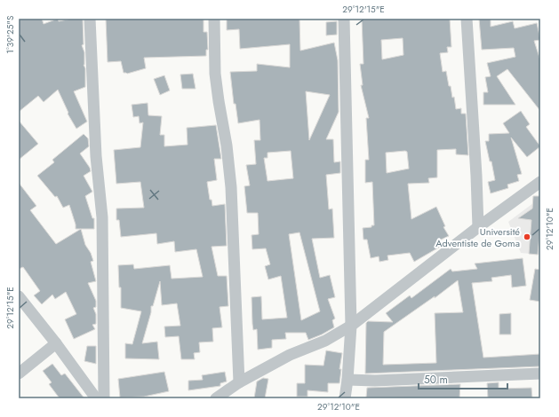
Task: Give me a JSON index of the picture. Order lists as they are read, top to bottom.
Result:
{
  "places": ["Université Adventiste de Goma"],
  "scale_bar": "50 m",
  "coordinates": ["29°12'15\"E", "1°39'25\"S", "29°12'10\"E"]
}
